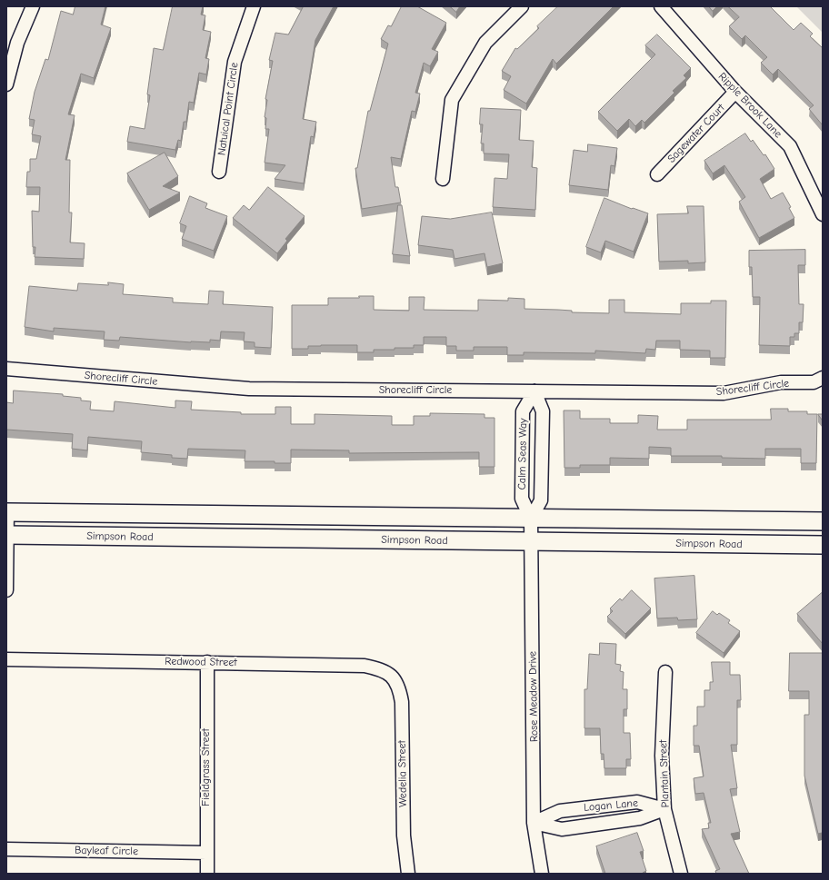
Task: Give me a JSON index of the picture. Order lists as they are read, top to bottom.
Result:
{
  "streets": {
    "main road": ["Simpson Road"],
    "street": [
      "Ripple Brook Lane",
      "Natuical Point Circle",
      "Sagewater Court",
      "Shorecliff Circle",
      "Calm Seas Way",
      "Redwood Street",
      "Rose Meadow Drive",
      "Fieldgrass Street",
      "Wedelia Street",
      "Plantain Street",
      "Logan Lane",
      "Bayleaf Circle"
    ]
  },
  "crossings": [
    ["Ripple Brook Lane", "Sagewater Court"],
    ["Shorecliff Circle", "Calm Seas Way"],
    ["Calm Seas Way", "Rose Meadow Drive"],
    ["Simpson Road", "Rose Meadow Drive"],
    ["Redwood Street", "Fieldgrass Street"],
    ["Redwood Street", "Wedelia Street"],
    ["Rose Meadow Drive", "Logan Lane"],
    ["Fieldgrass Street", "Bayleaf Circle"],
    ["Plantain Street", "Logan Lane"]
  ]
}
